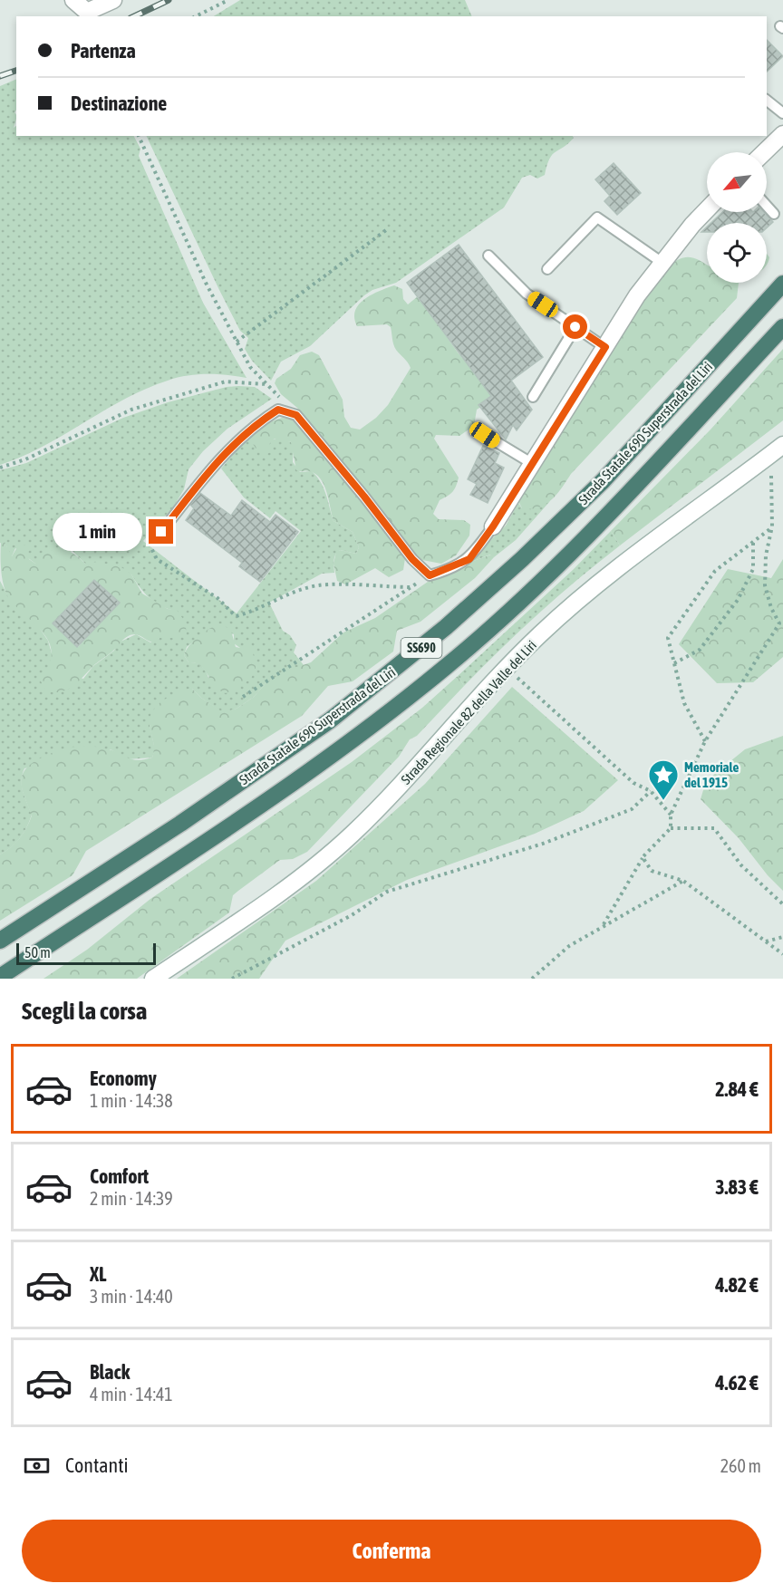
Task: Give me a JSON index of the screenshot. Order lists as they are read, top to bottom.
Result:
{
  "streets": {
    "highway": ["Strada Statale 690 Superstrada del Liri", "SS690"],
    "main road": ["Strada Regionale 82 della Valle del Liri"]
  },
  "places": {
    "place": ["Memoriale del 1915"]
  },
  "scale_bar": "50 m",
  "north": "bottom left",
  "page": {
    "banner": ["Partenza", "Destinazione"],
    "bubble": "1 min",
    "scale": "50 m",
    "heading": "Scegli la corsa",
    "list": [
      {
        "name": "Economy",
        "note": "1 min · 14:38",
        "value": "2.84 €"
      },
      {
        "name": "Comfort",
        "note": "2 min · 14:39",
        "value": "3.83 €"
      },
      {
        "name": "XL",
        "note": "3 min · 14:40",
        "value": "4.82 €"
      },
      {
        "name": "Black",
        "note": "4 min · 14:41",
        "value": "4.62 €"
      }
    ],
    "pay": ["Contanti", "260 m"],
    "buttons": "Conferma"
  }
}
